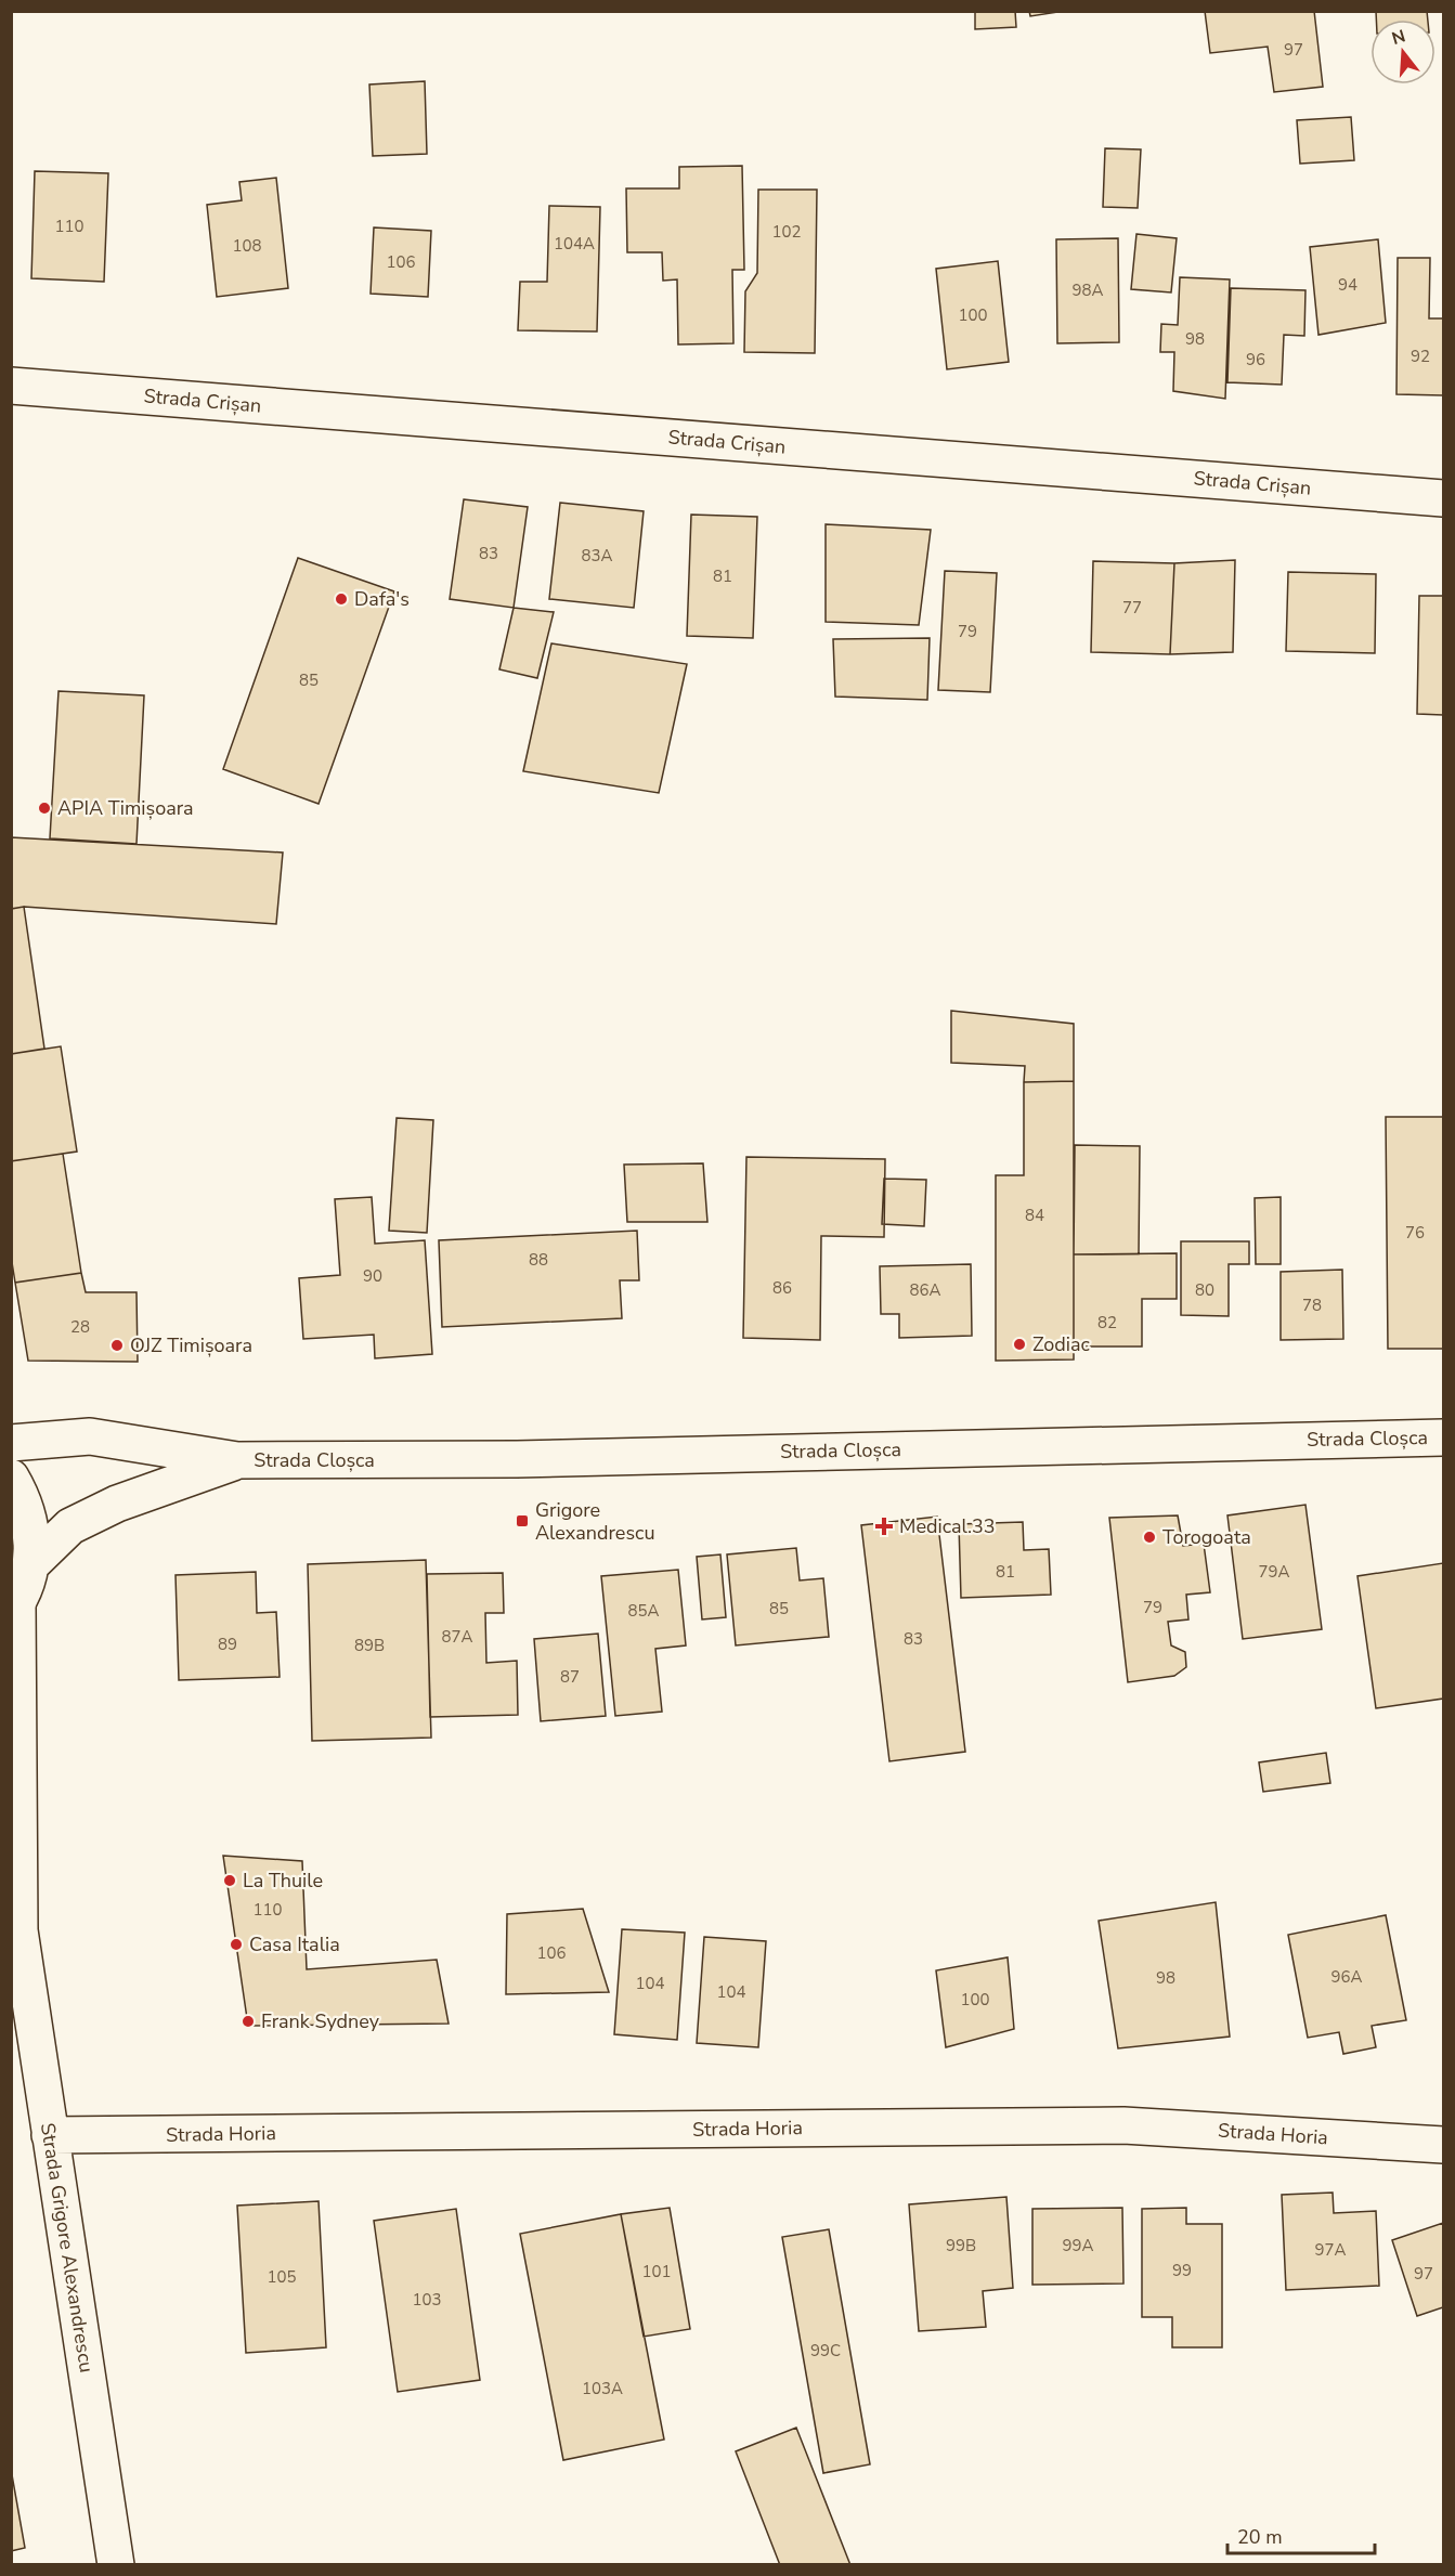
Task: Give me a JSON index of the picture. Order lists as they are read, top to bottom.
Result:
{
  "streets": {
    "street": [
      "Strada Crișan",
      "Strada Cloșca",
      "Strada Horia",
      "Strada Grigore Alexandrescu"
    ]
  },
  "crossings": [
    ["Strada Cloșca", "Strada Grigore Alexandrescu"],
    ["Strada Horia", "Strada Grigore Alexandrescu"]
  ],
  "places": {
    "other": [
      "Dafa's",
      "APIA Timișoara",
      "Zodiac",
      "OJZ Timișoara",
      "Torogoata",
      "La Thuile",
      "Casa Italia",
      "Frank Sydney"
    ],
    "transit": ["Grigore Alexandrescu"],
    "health": ["Medical.33"]
  },
  "house_numbers": [
    "97",
    "110",
    "102",
    "104A",
    "108",
    "106",
    "94",
    "98A",
    "100",
    "98",
    "92",
    "96",
    "83",
    "83A",
    "81",
    "77",
    "79",
    "85",
    "84",
    "76",
    "88",
    "90",
    "86",
    "86A",
    "80",
    "78",
    "82",
    "28",
    "81",
    "79A",
    "79",
    "85",
    "85A",
    "87A",
    "83",
    "89",
    "89B",
    "87",
    "110",
    "106",
    "96A",
    "98",
    "104",
    "104",
    "100",
    "99B",
    "99A",
    "97A",
    "99",
    "101",
    "97",
    "105",
    "103",
    "99C",
    "103A"
  ],
  "scale_bar": "20 m",
  "north": "top"
}
